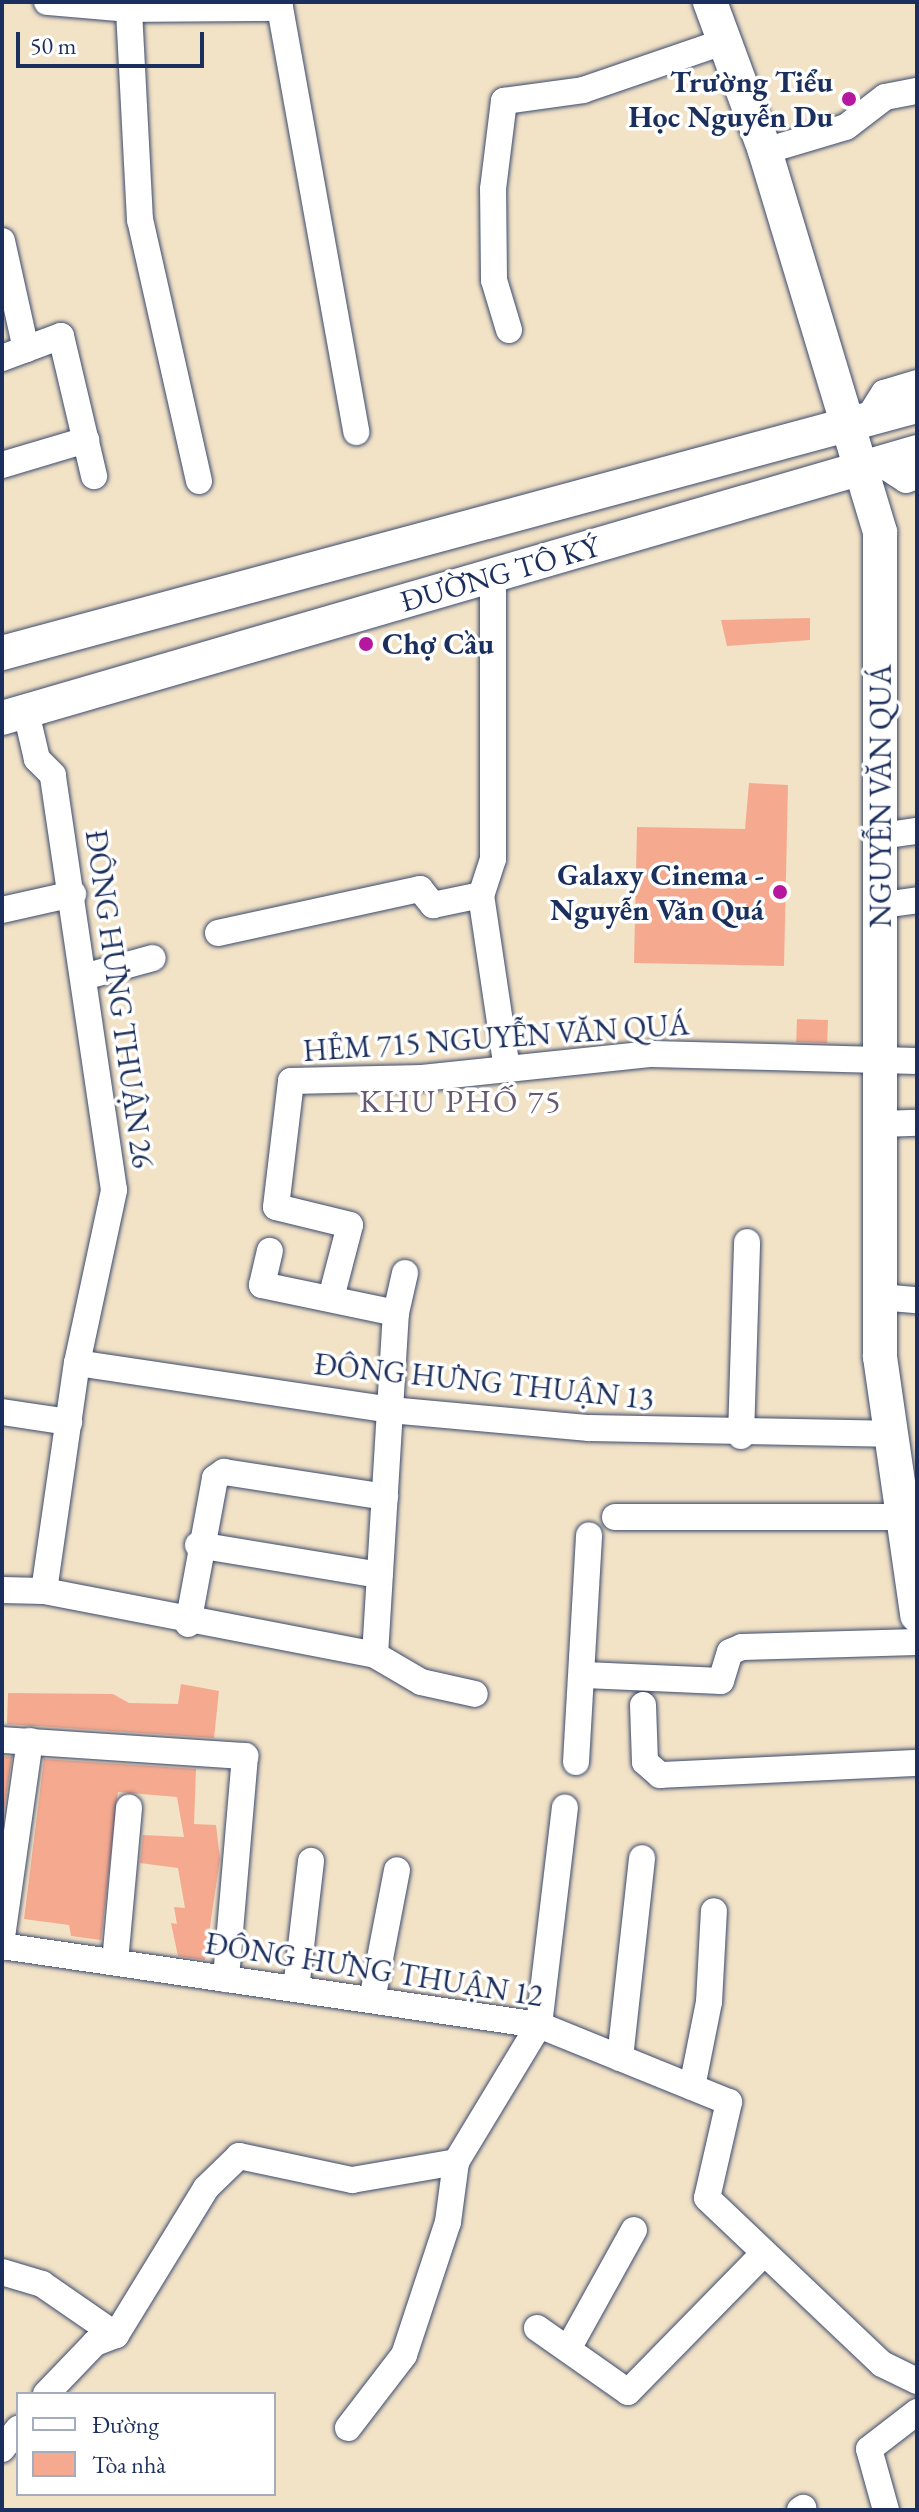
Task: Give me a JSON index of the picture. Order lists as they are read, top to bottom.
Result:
{
  "streets": {
    "main road": ["ĐƯỜNG TÔ KÝ", "NGUYỄN VĂN QUÁ"],
    "street": [
      "ĐÔNG HƯNG THUẬN 26",
      "HẺM 715 NGUYỄN VĂN QUÁ",
      "ĐÔNG HƯNG THUẬN 13",
      "ĐÔNG HƯNG THUẬN 12"
    ]
  },
  "crossings": [
    ["ĐƯỜNG TÔ KÝ", "NGUYỄN VĂN QUÁ"],
    ["ĐƯỜNG TÔ KÝ", "ĐÔNG HƯNG THUẬN 26"],
    ["NGUYỄN VĂN QUÁ", "HẺM 715 NGUYỄN VĂN QUÁ"],
    ["NGUYỄN VĂN QUÁ", "ĐÔNG HƯNG THUẬN 13"],
    ["ĐÔNG HƯNG THUẬN 26", "ĐÔNG HƯNG THUẬN 13"]
  ],
  "districts": ["KHU PHỐ 75"],
  "places": ["Trường Tiểu Học Nguyễn Du", "Chợ Cầu", "Galaxy Cinema - Nguyễn Văn Quá"],
  "legend": ["Đường", "Tòa nhà"],
  "scale_bar": "50 m"
}
